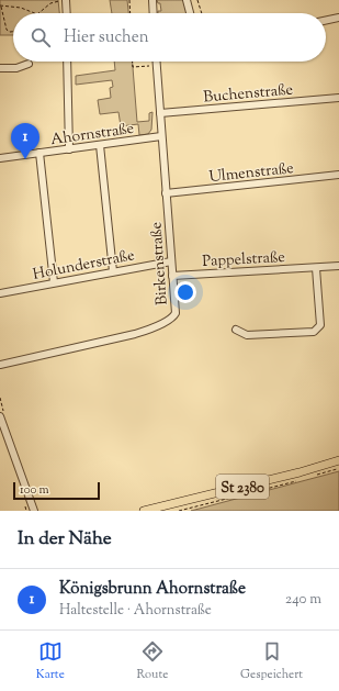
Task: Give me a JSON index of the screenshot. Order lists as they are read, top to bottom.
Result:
{
  "streets": {
    "main road": ["St 2380"],
    "street": [
      "Buchenstraße",
      "Ahornstraße",
      "Ulmenstraße",
      "Pappelstraße",
      "Holunderstraße",
      "Birkenstraße"
    ]
  },
  "crossings": [
    ["Buchenstraße", "Birkenstraße"],
    ["Ahornstraße", "Birkenstraße"],
    ["Ulmenstraße", "Birkenstraße"],
    ["Pappelstraße", "Birkenstraße"],
    ["Holunderstraße", "Birkenstraße"]
  ],
  "scale_bar": "100 m",
  "page": {
    "search": "Hier suchen",
    "pins": "1",
    "scale": "100 m",
    "heading": "In der Nähe",
    "list": [
      {
        "mark": "1",
        "name": "Königsbrunn Ahornstraße",
        "note": "Haltestelle · Ahornstraße",
        "value": "240 m"
      }
    ],
    "nav": ["Karte", "Route", "Gespeichert"]
  }
}
